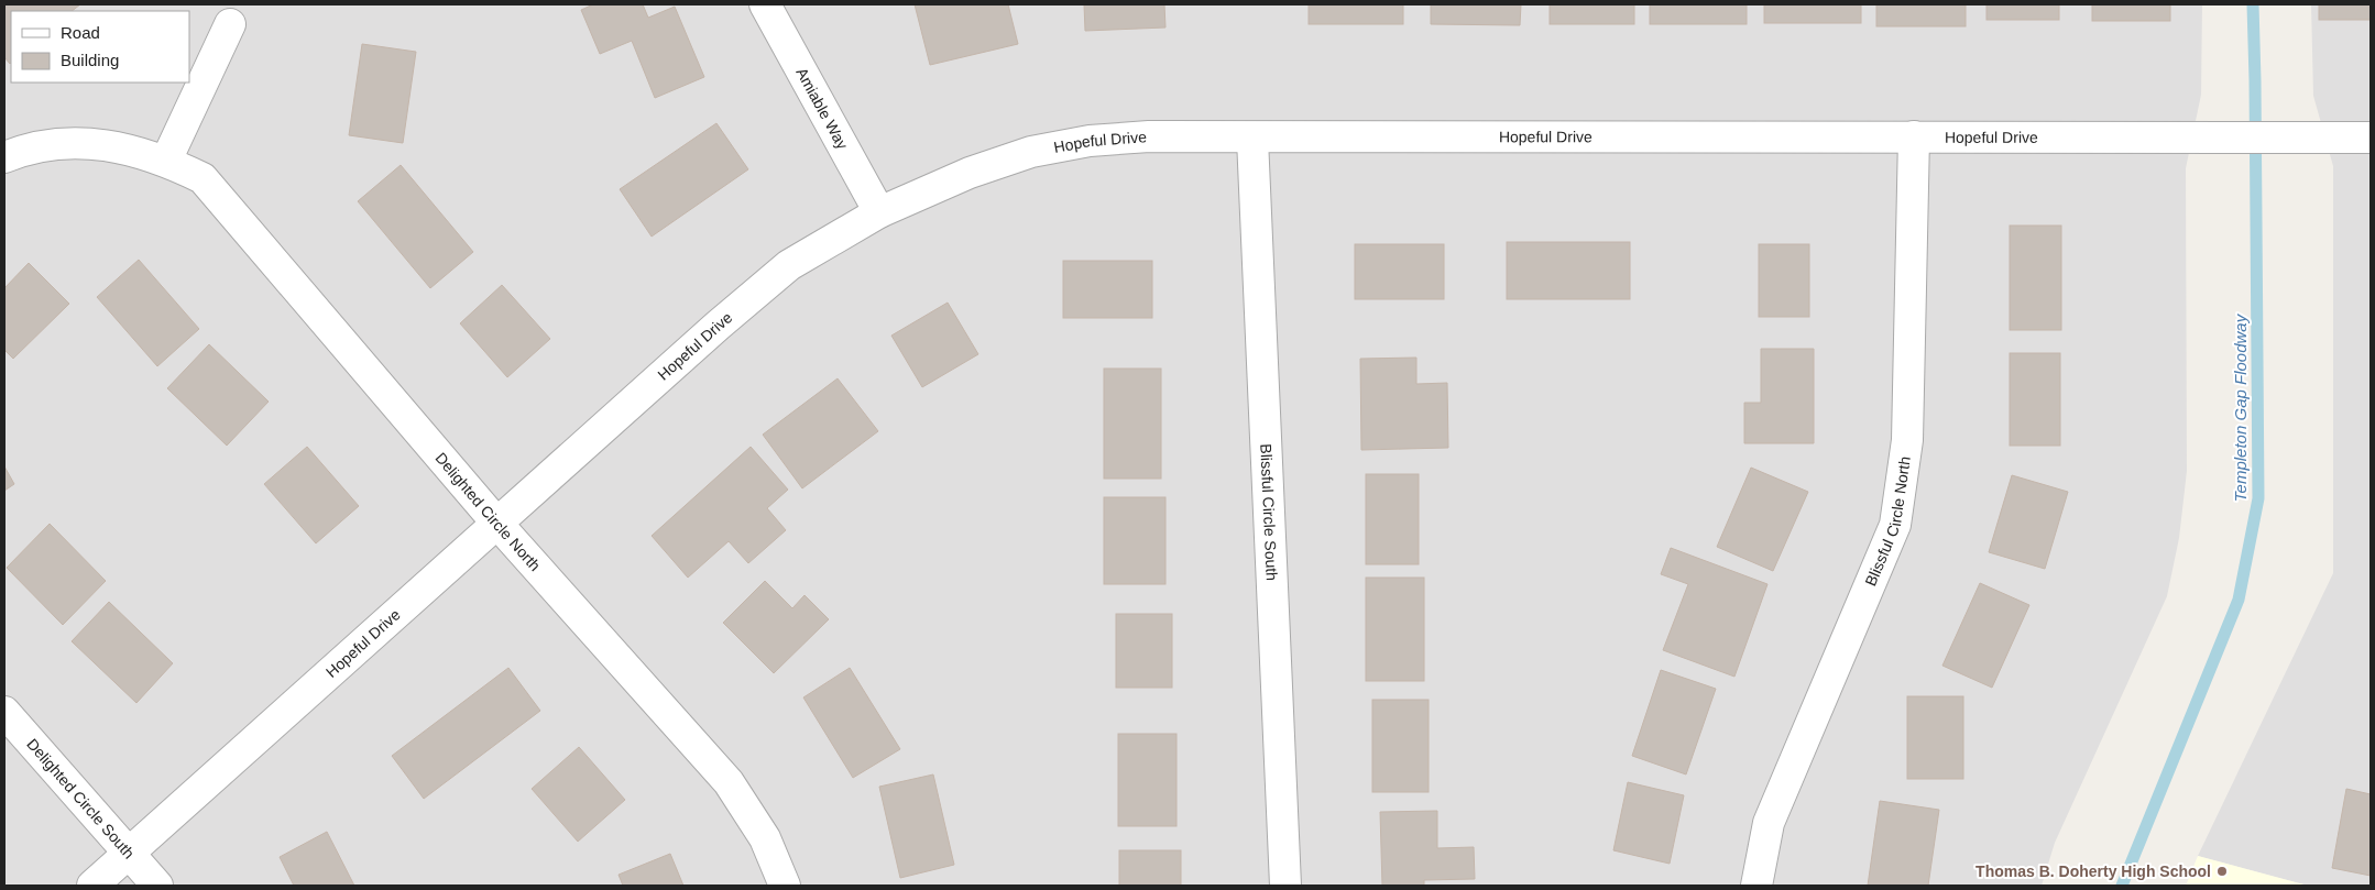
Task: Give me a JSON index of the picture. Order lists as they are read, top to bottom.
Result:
{
  "streets": {
    "street": [
      "Amiable Way",
      "Hopeful Drive",
      "Delighted Circle North",
      "Blissful Circle South",
      "Blissful Circle North",
      "Delighted Circle South"
    ]
  },
  "crossings": [
    ["Amiable Way", "Hopeful Drive"],
    ["Hopeful Drive", "Delighted Circle North"],
    ["Hopeful Drive", "Blissful Circle South"],
    ["Hopeful Drive", "Blissful Circle North"],
    ["Hopeful Drive", "Delighted Circle South"]
  ],
  "water": ["Templeton Gap Floodway"],
  "places": ["Thomas B. Doherty High School"],
  "legend": ["Road", "Building"]
}
